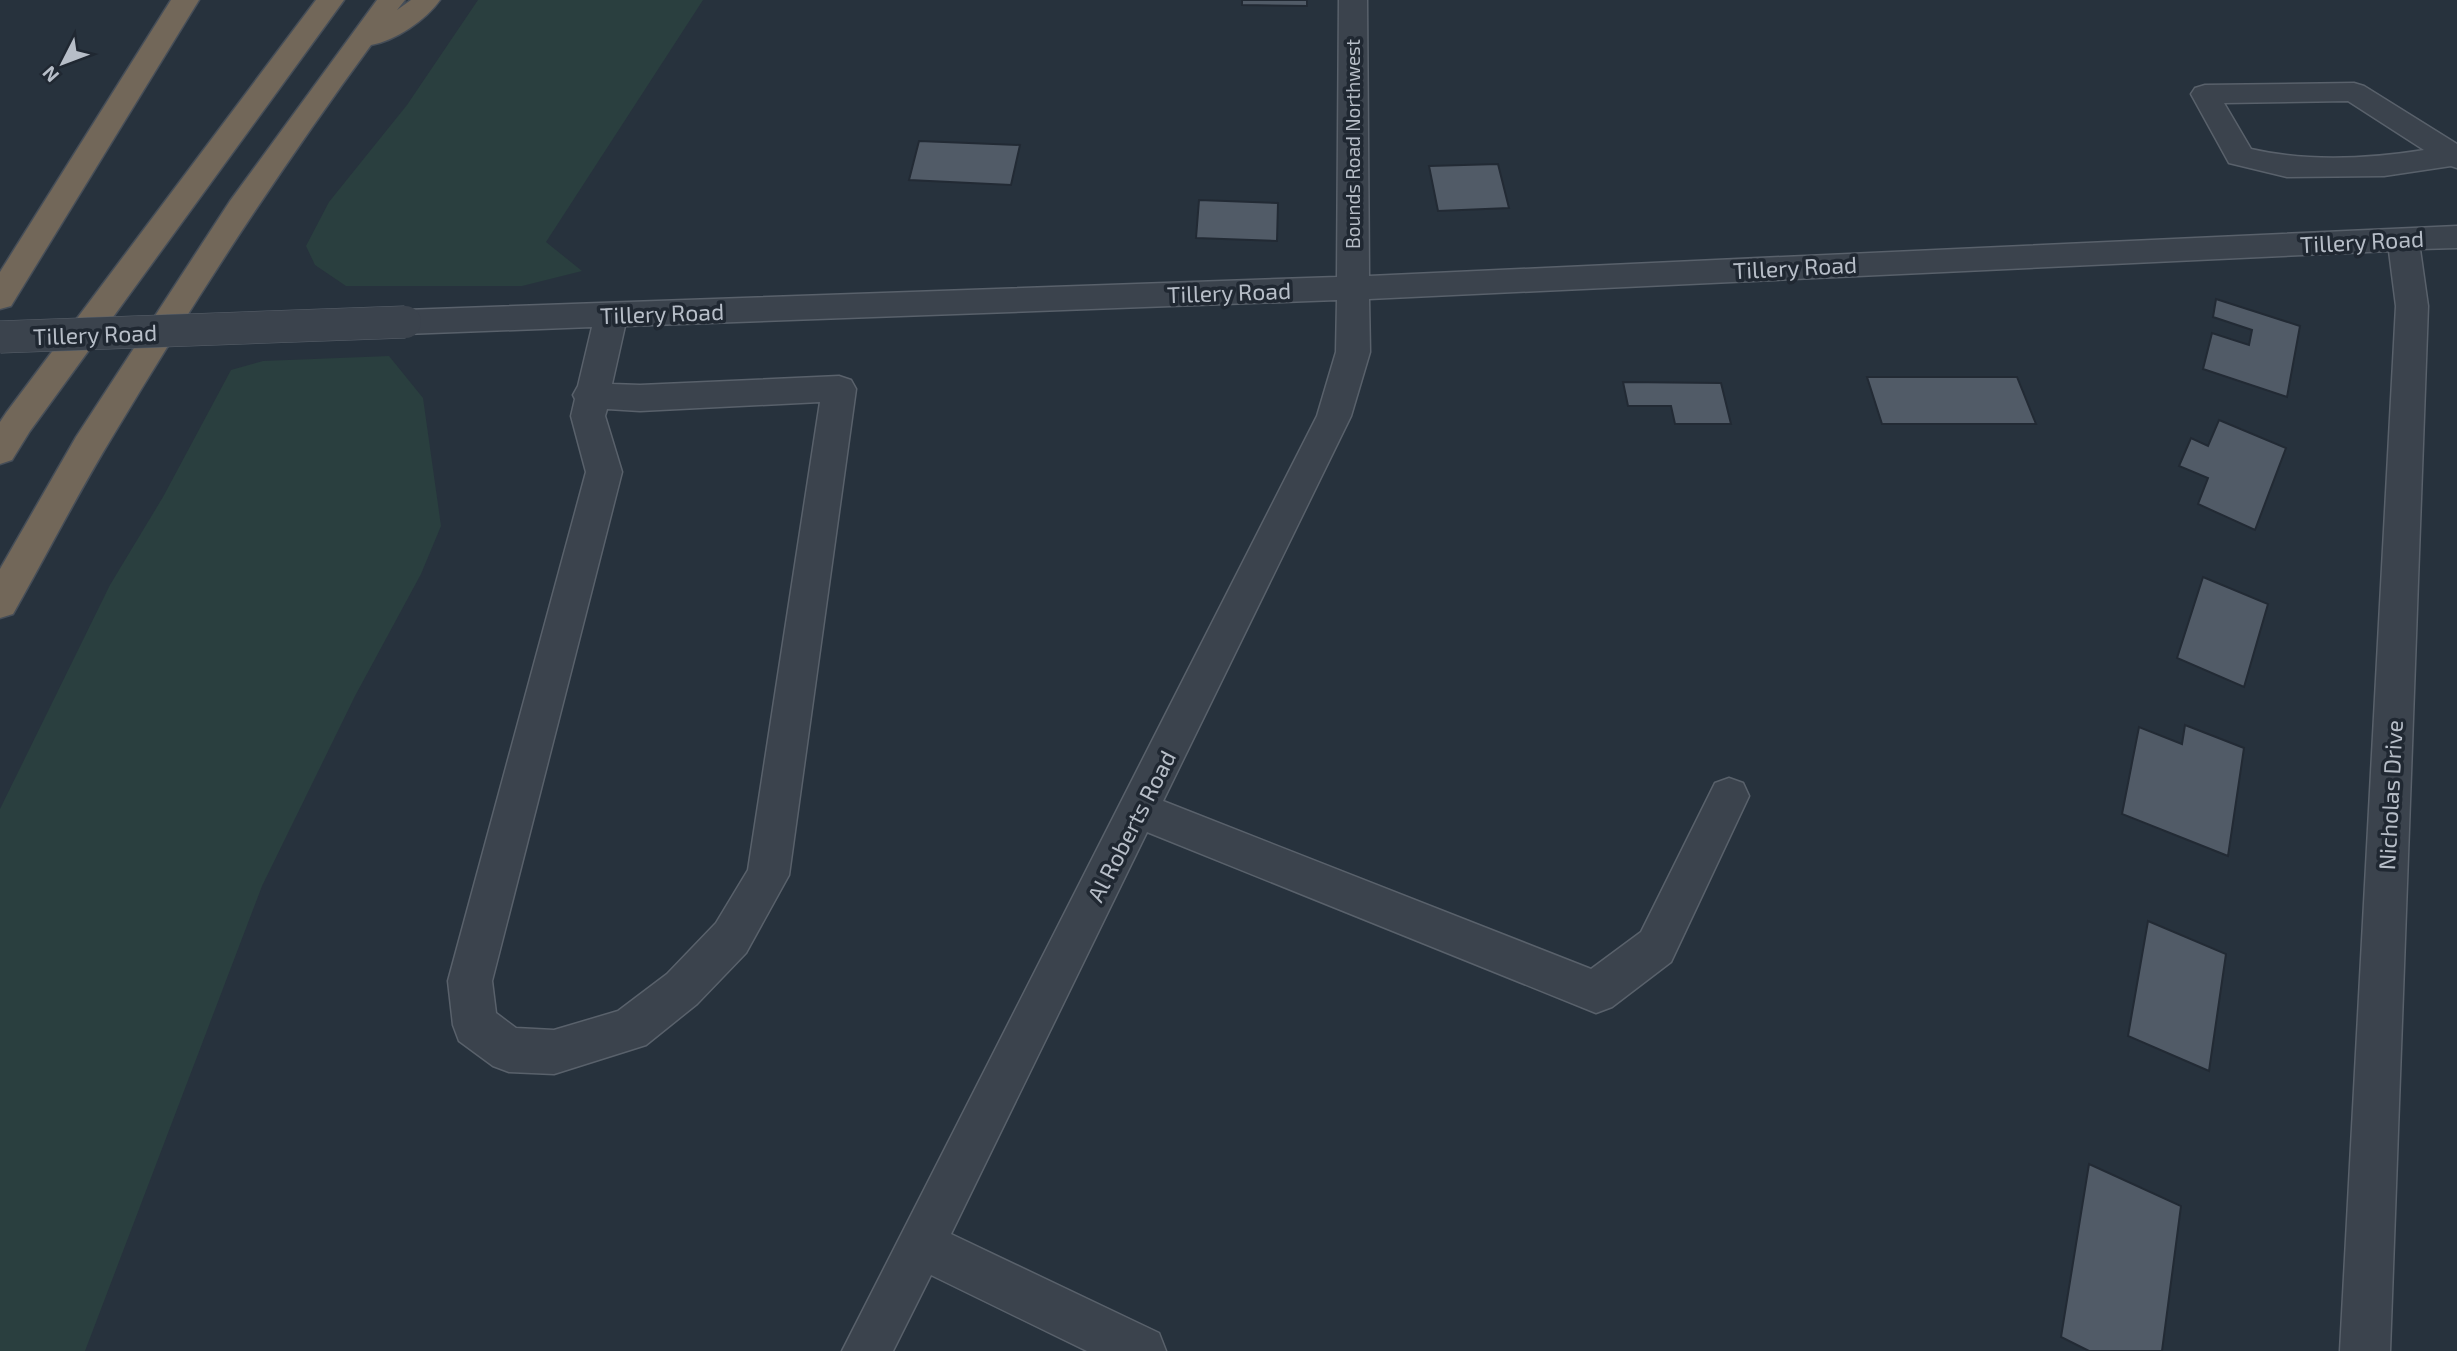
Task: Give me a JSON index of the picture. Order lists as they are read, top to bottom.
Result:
{
  "streets": {
    "street": [
      "Bounds Road Northwest",
      "Tillery Road",
      "Nicholas Drive",
      "Al Roberts Road"
    ]
  },
  "crossings": [
    ["Bounds Road Northwest", "Tillery Road"],
    ["Bounds Road Northwest", "Al Roberts Road"],
    ["Tillery Road", "Nicholas Drive"],
    ["Tillery Road", "Al Roberts Road"]
  ],
  "north": "bottom left"
}
